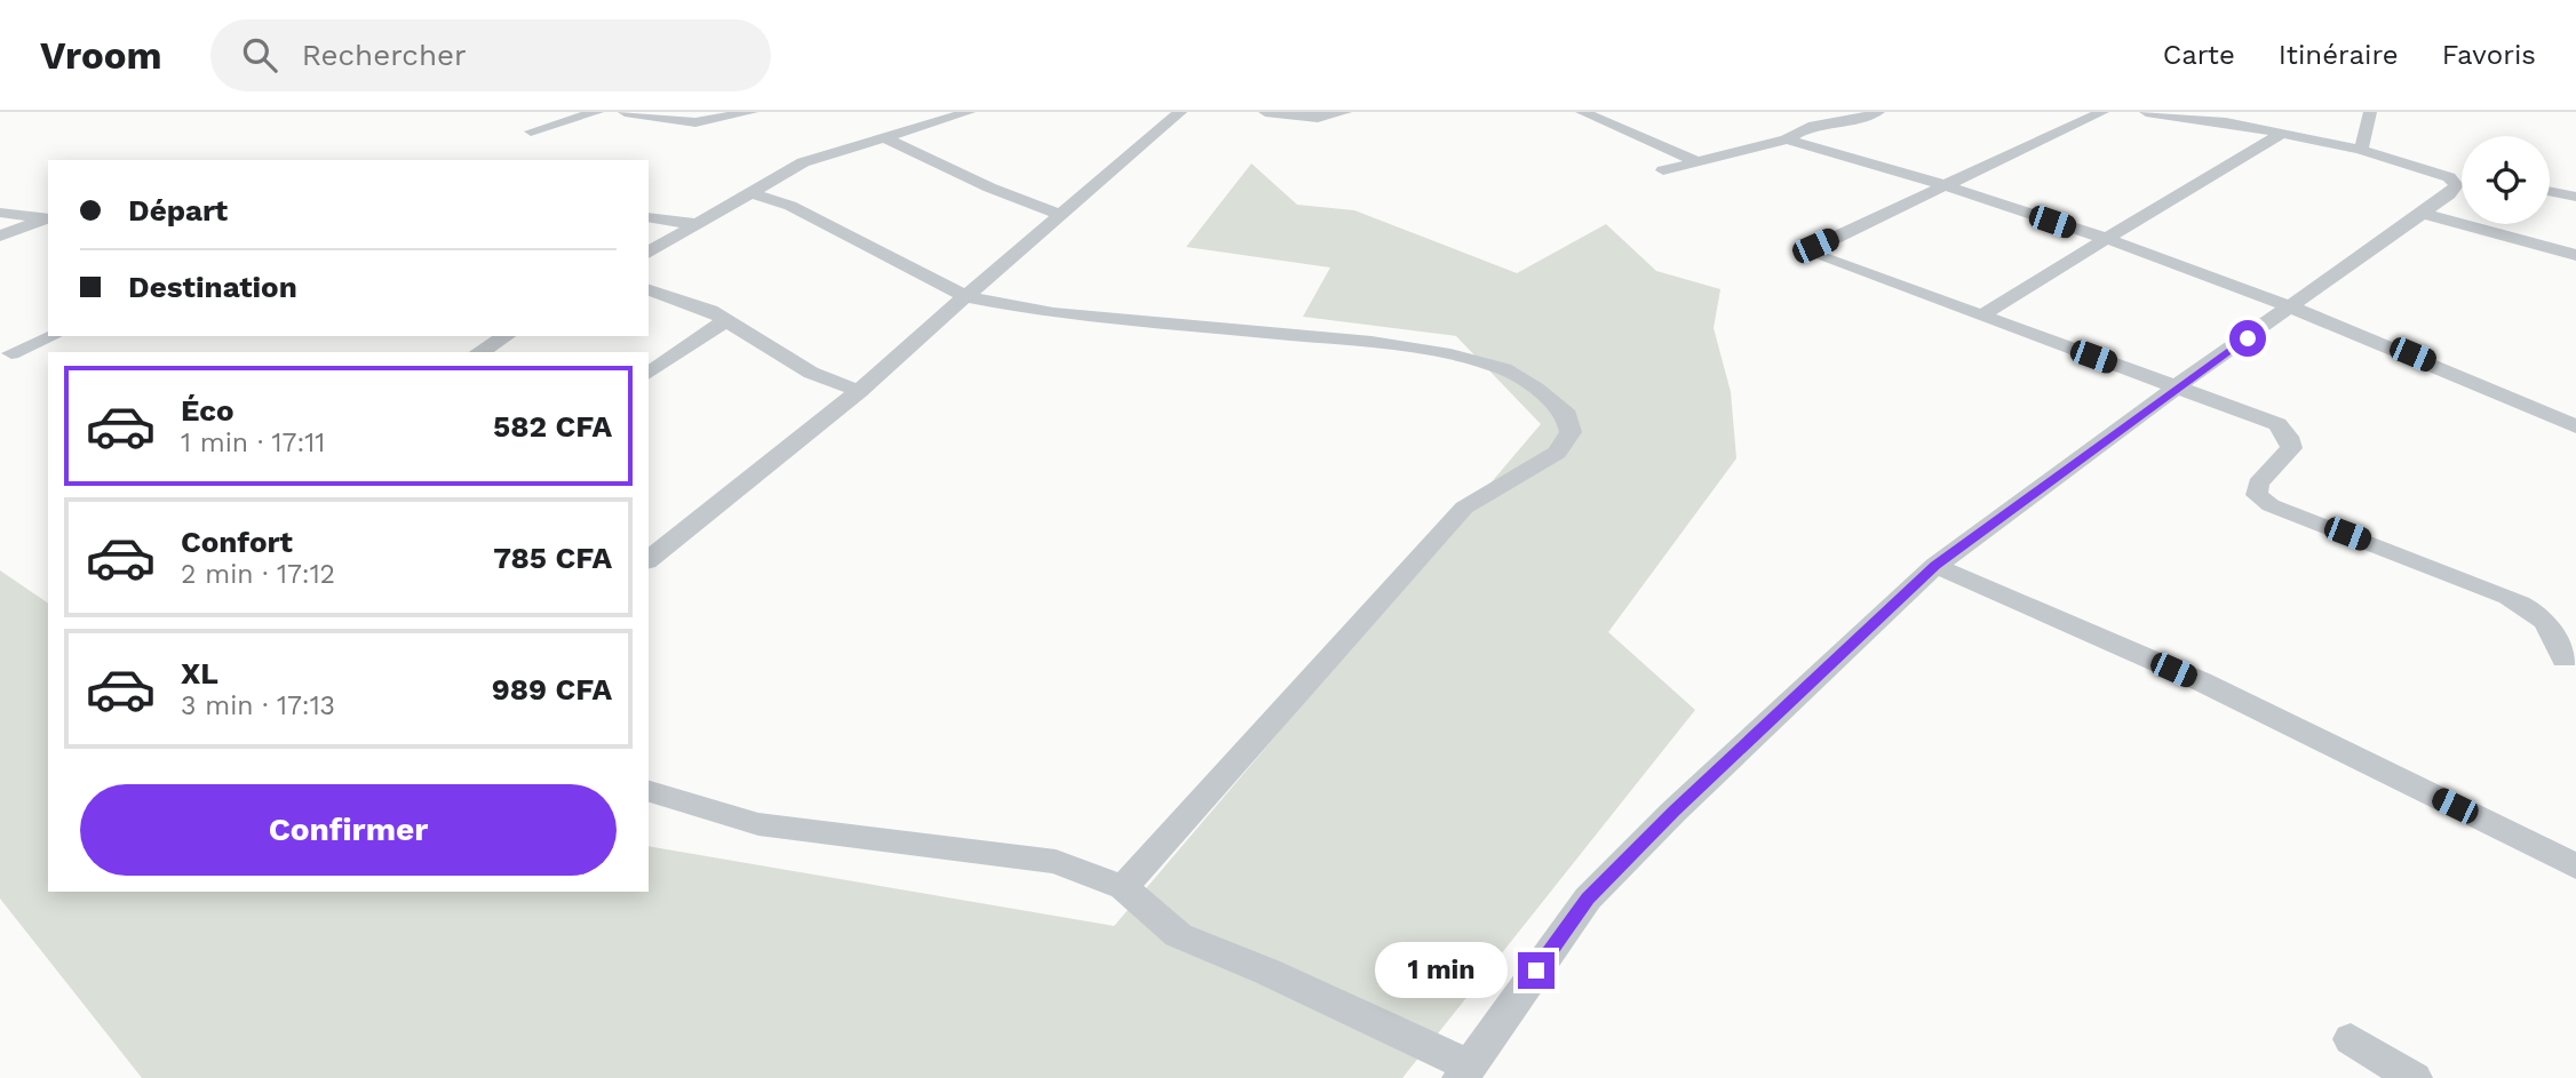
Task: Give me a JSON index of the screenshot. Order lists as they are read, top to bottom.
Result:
{
  "page": {
    "header": "Vroom",
    "search": "Rechercher",
    "nav": ["Carte", "Itinéraire", "Favoris"],
    "banner": ["Départ", "Destination"],
    "list": [
      {
        "name": "Éco",
        "note": "1 min · 17:11",
        "value": "582 CFA"
      },
      {
        "name": "Confort",
        "note": "2 min · 17:12",
        "value": "785 CFA"
      },
      {
        "name": "XL",
        "note": "3 min · 17:13",
        "value": "989 CFA"
      }
    ],
    "buttons": "Confirmer",
    "bubble": "1 min"
  }
}
